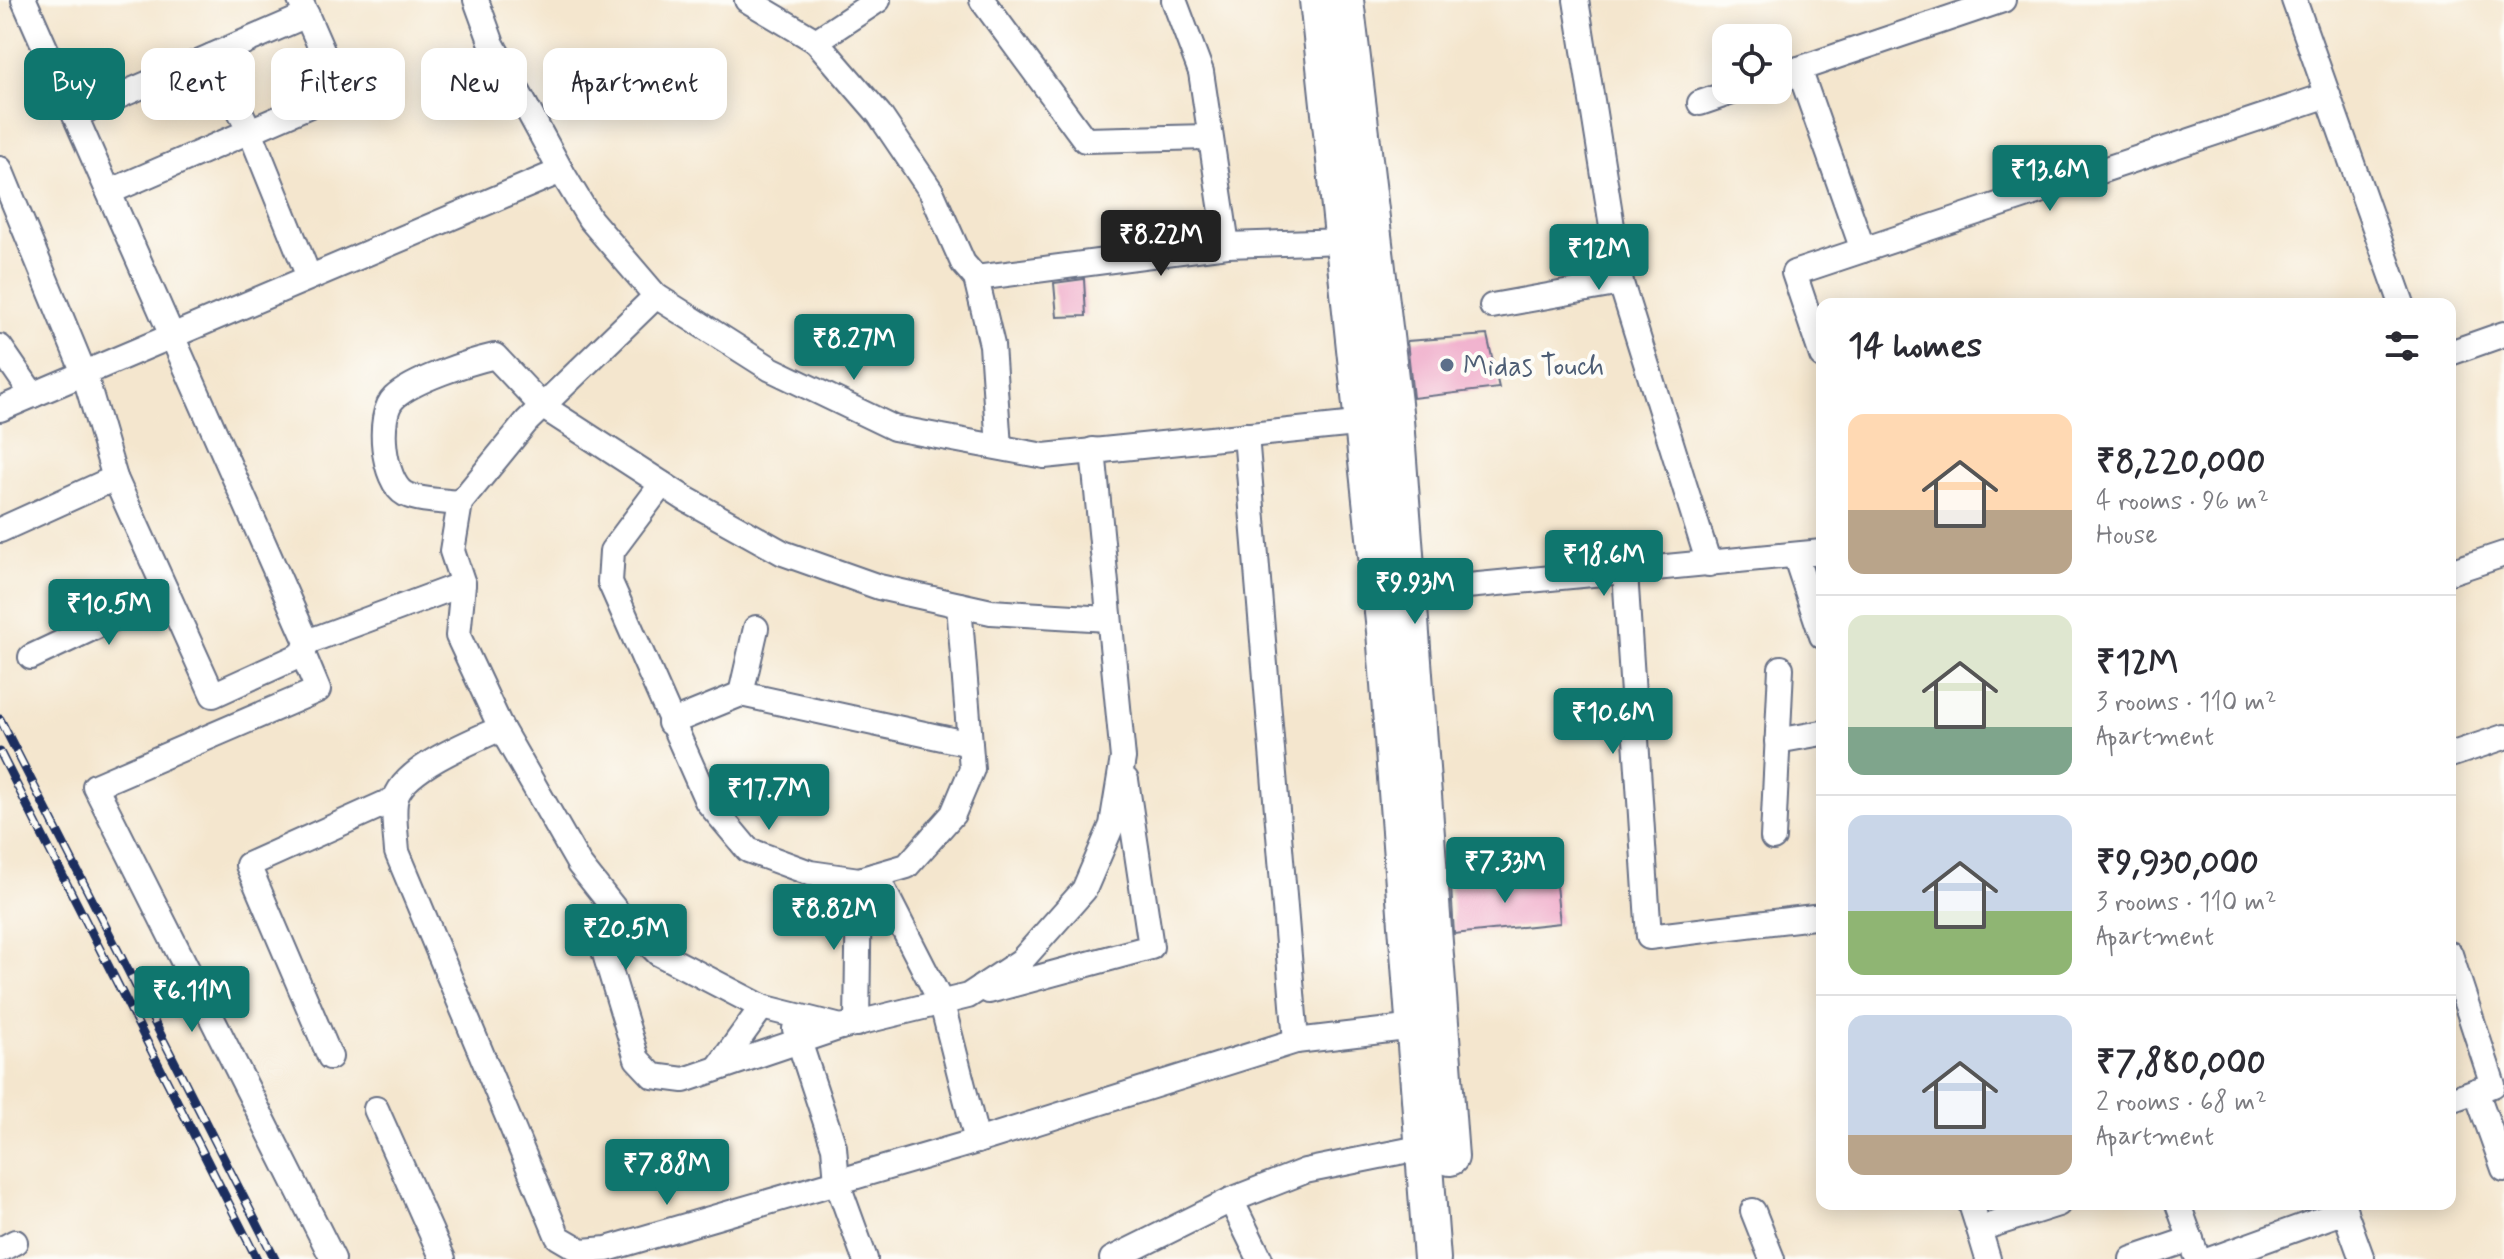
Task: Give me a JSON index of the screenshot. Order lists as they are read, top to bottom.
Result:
{
  "places": ["Midas Touch"],
  "page": {
    "chip": [
      "Buy",
      "Rent",
      "Filters",
      "New",
      "Apartment"
    ],
    "price": [
      "₹13.6M",
      "₹8.22M",
      "₹12M",
      "₹8.27M",
      "₹18.6M",
      "₹9.93M",
      "₹10.5M",
      "₹10.6M",
      "₹17.7M",
      "₹7.33M",
      "₹8.82M",
      "₹20.5M",
      "₹6.11M",
      "₹7.88M"
    ],
    "heading": "14 homes",
    "list": [
      {
        "name": "₹8,220,000",
        "note": "4 rooms · 96 m² · House"
      },
      {
        "name": "₹12M",
        "note": "3 rooms · 110 m² · Apartment"
      },
      {
        "name": "₹9,930,000",
        "note": "3 rooms · 110 m² · Apartment"
      },
      {
        "name": "₹7,880,000",
        "note": "2 rooms · 68 m² · Apartment"
      }
    ]
  }
}
